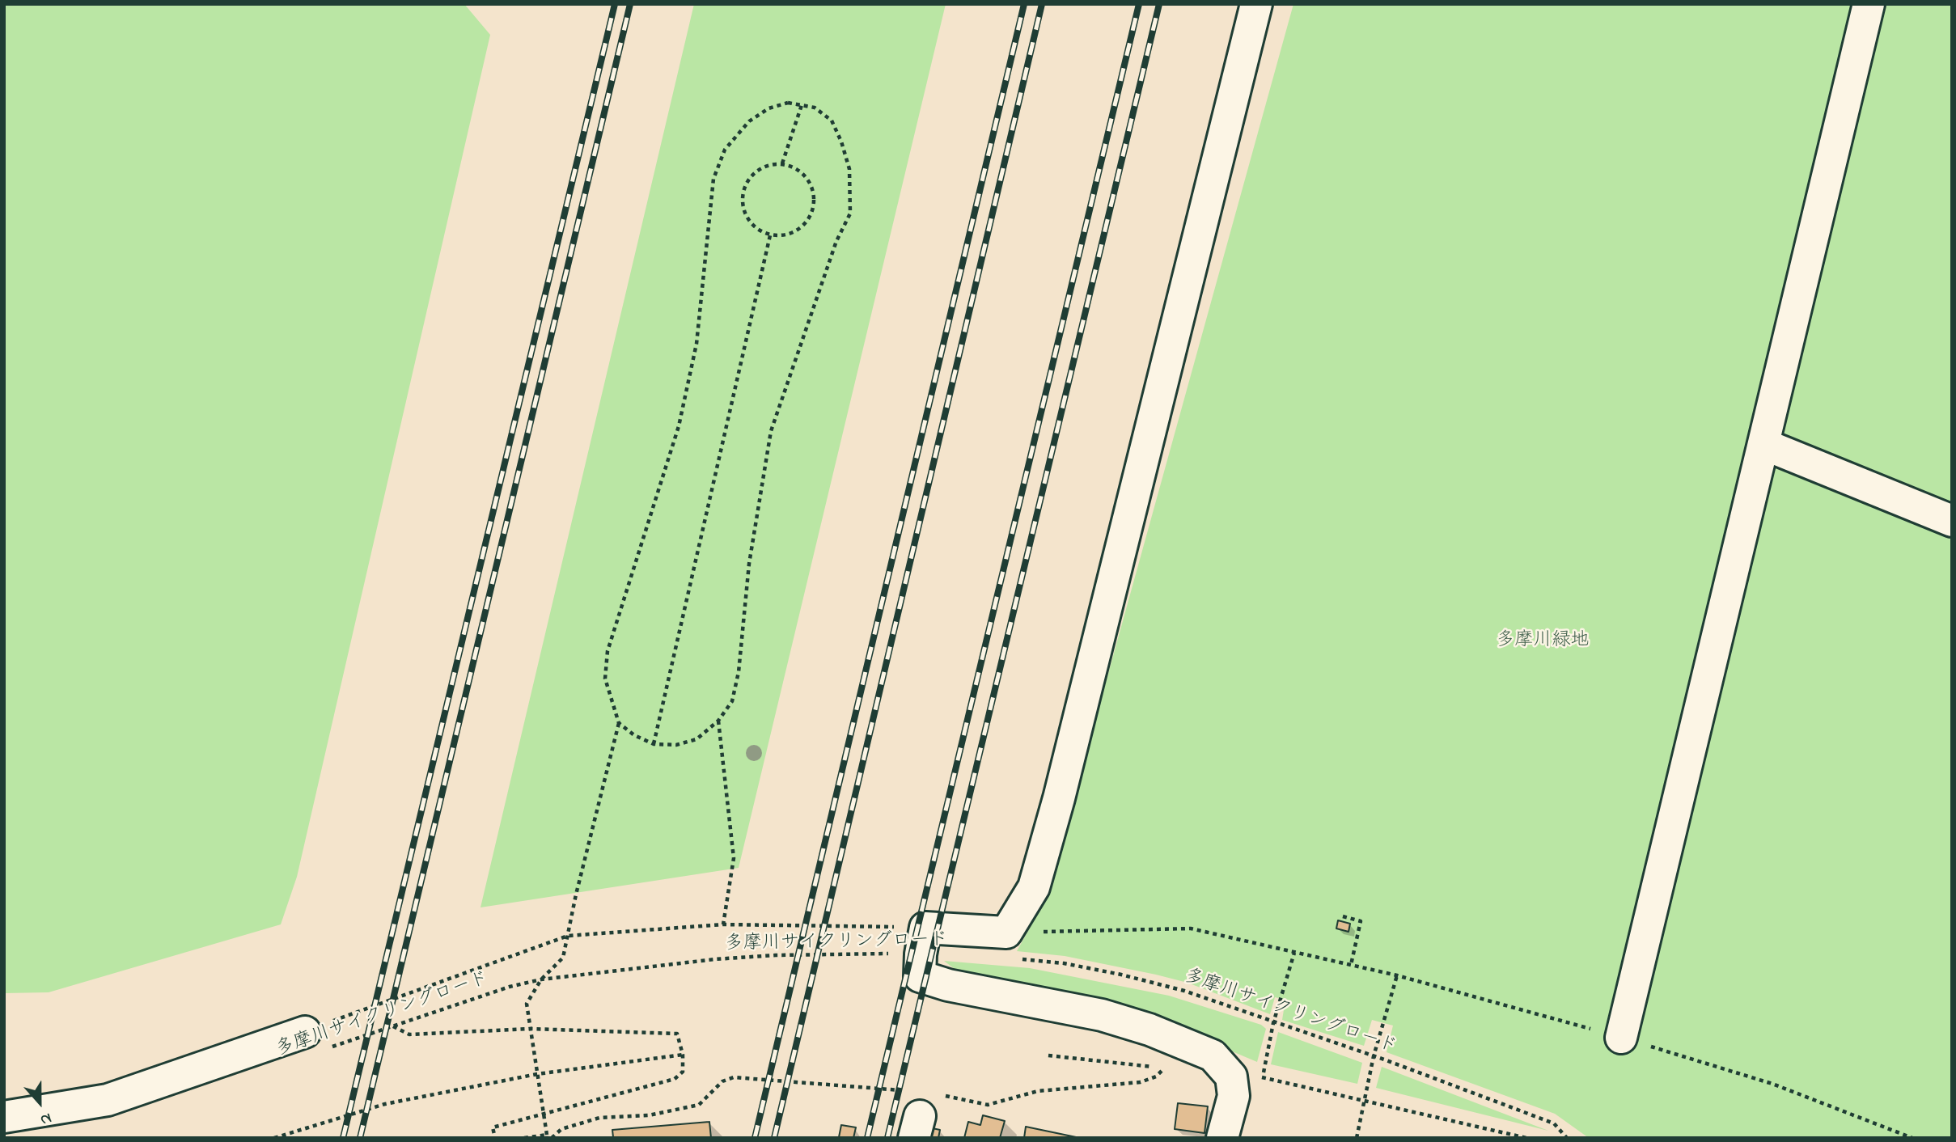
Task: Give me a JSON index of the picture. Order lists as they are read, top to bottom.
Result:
{
  "streets": {
    "path": ["多摩川サイクリングロード"]
  },
  "parks": ["多摩川緑地"],
  "north": "bottom"
}
